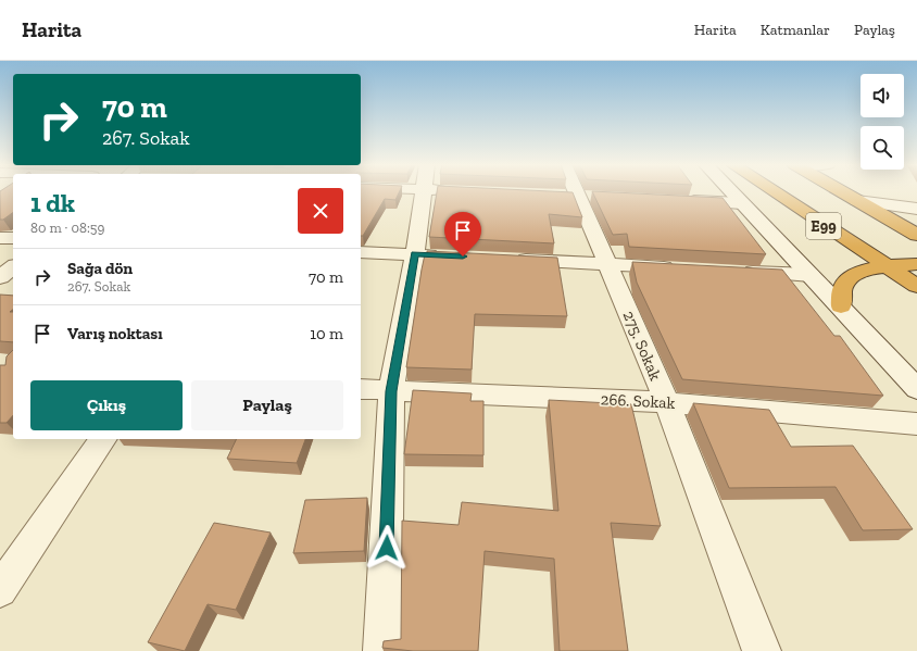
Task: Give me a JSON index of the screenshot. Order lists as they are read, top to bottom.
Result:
{
  "streets": {
    "highway": ["E99"],
    "street": ["275. Sokak", "266. Sokak"]
  },
  "crossings": [
    ["275. Sokak", "266. Sokak"]
  ],
  "page": {
    "header": "Harita",
    "nav": ["Harita", "Katmanlar", "Paylaş"],
    "turn": ["70 m", "267. Sokak"],
    "heading": ["1 dk", "80 m · 08:59"],
    "list": [
      {
        "name": "Sağa dön",
        "note": "267. Sokak",
        "value": "70 m"
      },
      {
        "name": "Varış noktası",
        "value": "10 m"
      }
    ],
    "buttons": ["Çıkış", "Paylaş"]
  }
}
